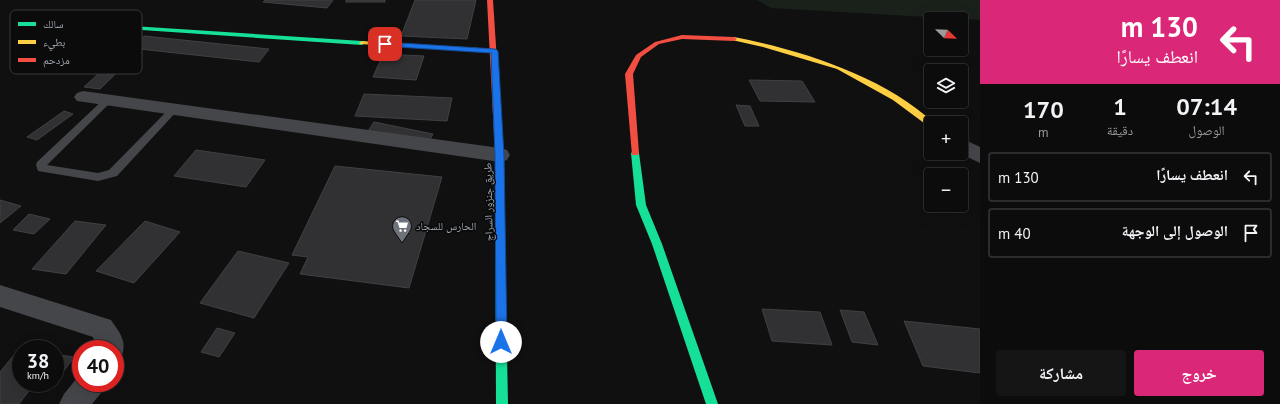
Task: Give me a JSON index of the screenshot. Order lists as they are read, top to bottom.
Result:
{
  "streets": {
    "street": ["طريق جنزور السراج"]
  },
  "places": {
    "supermarket": ["الحارس للسجاد"]
  },
  "legend": ["سالك", "بطيء", "مزدحم"],
  "north": "bottom right",
  "page": {
    "turn": ["130 m", "انعطف يسارًا"],
    "map_buttons": ["+", "−"],
    "eta": [
      "07:14",
      "الوصول",
      "1",
      "دقيقة",
      "170",
      "m"
    ],
    "list": [
      {
        "name": "انعطف يسارًا",
        "value": "130 m"
      },
      {
        "name": "الوصول إلى الوجهة",
        "value": "40 m"
      }
    ],
    "speed": "38 km/h",
    "limit": "40",
    "buttons": ["خروج", "مشاركة"]
  }
}
